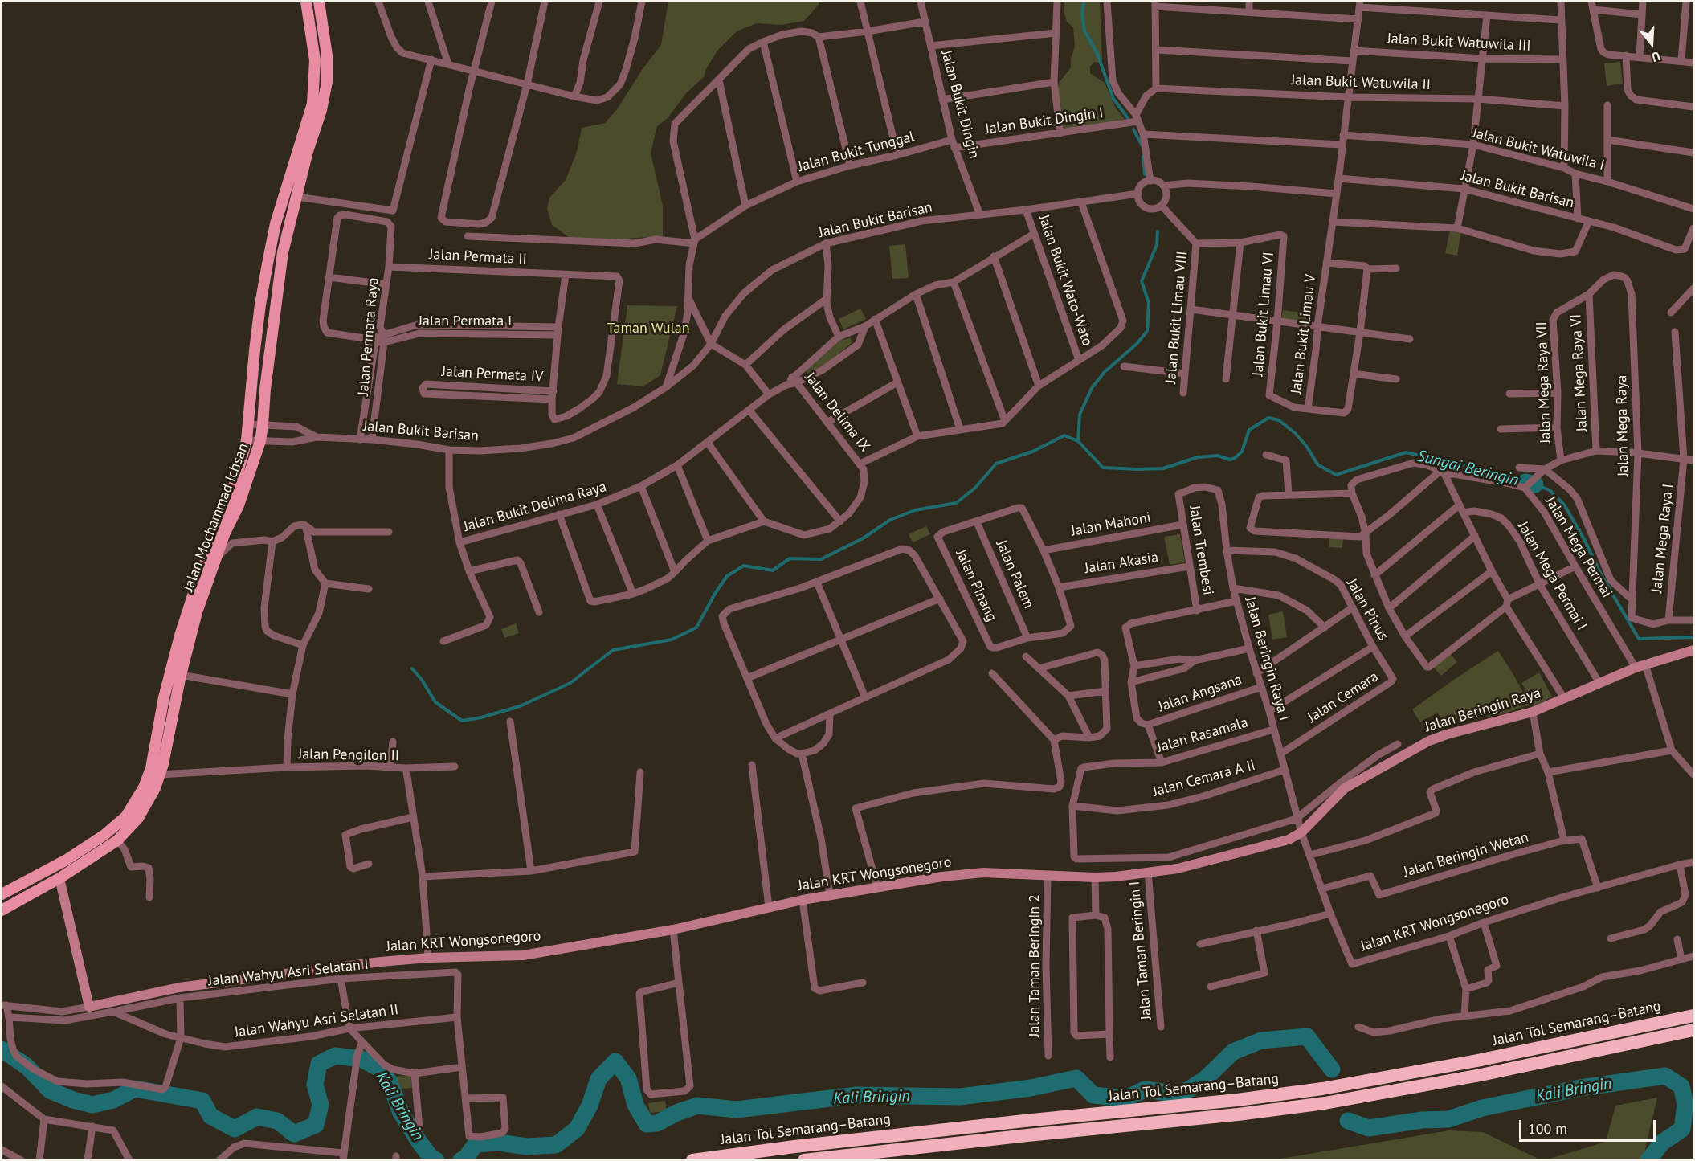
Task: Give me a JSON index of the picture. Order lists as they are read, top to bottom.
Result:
{
  "streets": {
    "highway": ["Jalan Tol Semarang–Batang"],
    "main road": ["Jalan Mochammad Ichsan"],
    "street": [
      "Jalan Bukit Watuwila III",
      "Jalan Bukit Watuwila II",
      "Jalan Bukit Dingin",
      "Jalan Bukit Dingin I",
      "Jalan Bukit Watuwila I",
      "Jalan Bukit Tunggal",
      "Jalan Bukit Barisan",
      "Jalan Permata II",
      "Jalan Bukit Wato-Wato",
      "Jalan Bukit Limau VI",
      "Jalan Bukit Limau VIII",
      "Jalan Permata I",
      "Jalan Bukit Limau V",
      "Jalan Permata Raya",
      "Jalan Mega Raya VI",
      "Jalan Permata IV",
      "Jalan Mega Raya VII",
      "Jalan Delima IX",
      "Jalan Mega Raya",
      "Jalan Bukit Delima Raya",
      "Jalan Mahoni",
      "Jalan Mega Raya I",
      "Jalan Mega Permai",
      "Jalan Trembesi",
      "Jalan Akasia",
      "Jalan Palem",
      "Jalan Mega Permai I",
      "Jalan Pinang",
      "Jalan Pinus",
      "Jalan Beringin Raya I",
      "Jalan Angsana",
      "Jalan Cemara",
      "Jalan Beringin Raya",
      "Jalan Rasamala",
      "Jalan Pengilon II",
      "Jalan Cemara A II",
      "Jalan Beringin Wetan",
      "Jalan KRT Wongsonegoro",
      "Jalan Taman Beringin I",
      "Jalan Taman Beringin 2",
      "Jalan Wahyu Asri Selatan I",
      "Jalan Wahyu Asri Selatan II"
    ]
  },
  "crossings": [
    ["Jalan Bukit Watuwila III", "Jalan Bukit Limau V"],
    ["Jalan Bukit Watuwila II", "Jalan Bukit Limau V"],
    ["Jalan Bukit Dingin", "Jalan Bukit Dingin I"],
    ["Jalan Bukit Dingin", "Jalan Bukit Tunggal"],
    ["Jalan Bukit Dingin", "Jalan Bukit Barisan"],
    ["Jalan Bukit Dingin I", "Jalan Bukit Tunggal"],
    ["Jalan Bukit Watuwila I", "Jalan Bukit Limau V"],
    ["Jalan Bukit Barisan", "Jalan Bukit Wato-Wato"],
    ["Jalan Bukit Barisan", "Jalan Bukit Limau V"],
    ["Jalan Bukit Barisan", "Jalan Permata Raya"],
    ["Jalan Bukit Barisan", "Jalan Mochammad Ichsan"],
    ["Jalan Permata II", "Jalan Permata Raya"],
    ["Jalan Permata II", "Jalan Permata IV"],
    ["Jalan Bukit Limau VI", "Jalan Bukit Limau VIII"],
    ["Jalan Bukit Limau VI", "Jalan Bukit Limau V"],
    ["Jalan Permata I", "Jalan Permata Raya"],
    ["Jalan Mega Raya VI", "Jalan Mega Raya VII"],
    ["Jalan Mega Raya VI", "Jalan Mega Raya"],
    ["Jalan Mega Raya VII", "Jalan Mega Raya"],
    ["Jalan Delima IX", "Jalan Bukit Delima Raya"],
    ["Jalan Mega Raya", "Jalan Mega Raya I"],
    ["Jalan Mochammad Ichsan", "Jalan Pengilon II"],
    ["Jalan Mahoni", "Jalan Trembesi"],
    ["Jalan Mega Permai", "Jalan Beringin Raya"],
    ["Jalan Trembesi", "Jalan Akasia"],
    ["Jalan Trembesi", "Jalan Beringin Raya I"],
    ["Jalan Palem", "Jalan Pinang"],
    ["Jalan Mega Permai I", "Jalan Beringin Raya"],
    ["Jalan Pinus", "Jalan Beringin Raya I"],
    ["Jalan Pinus", "Jalan Angsana"],
    ["Jalan Pinus", "Jalan Cemara"],
    ["Jalan Beringin Raya I", "Jalan Angsana"],
    ["Jalan Beringin Raya I", "Jalan Cemara"],
    ["Jalan Beringin Raya I", "Jalan Beringin Raya"],
    ["Jalan Beringin Raya I", "Jalan Rasamala"],
    ["Jalan Beringin Raya I", "Jalan Cemara A II"],
    ["Jalan Beringin Raya I", "Jalan KRT Wongsonegoro"],
    ["Jalan Beringin Raya", "Jalan KRT Wongsonegoro"],
    ["Jalan Rasamala", "Jalan Cemara A II"],
    ["Jalan Pengilon II", "Jalan KRT Wongsonegoro"],
    ["Jalan Beringin Wetan", "Jalan KRT Wongsonegoro"],
    ["Jalan KRT Wongsonegoro", "Jalan Taman Beringin I"],
    ["Jalan KRT Wongsonegoro", "Jalan Taman Beringin 2"],
    ["Jalan Wahyu Asri Selatan I", "Jalan Wahyu Asri Selatan II"]
  ],
  "water": ["Sungai Beringin", "Kali Bringin"],
  "parks": ["Taman Wulan"],
  "scale_bar": "100 m",
  "north": "bottom"
}
